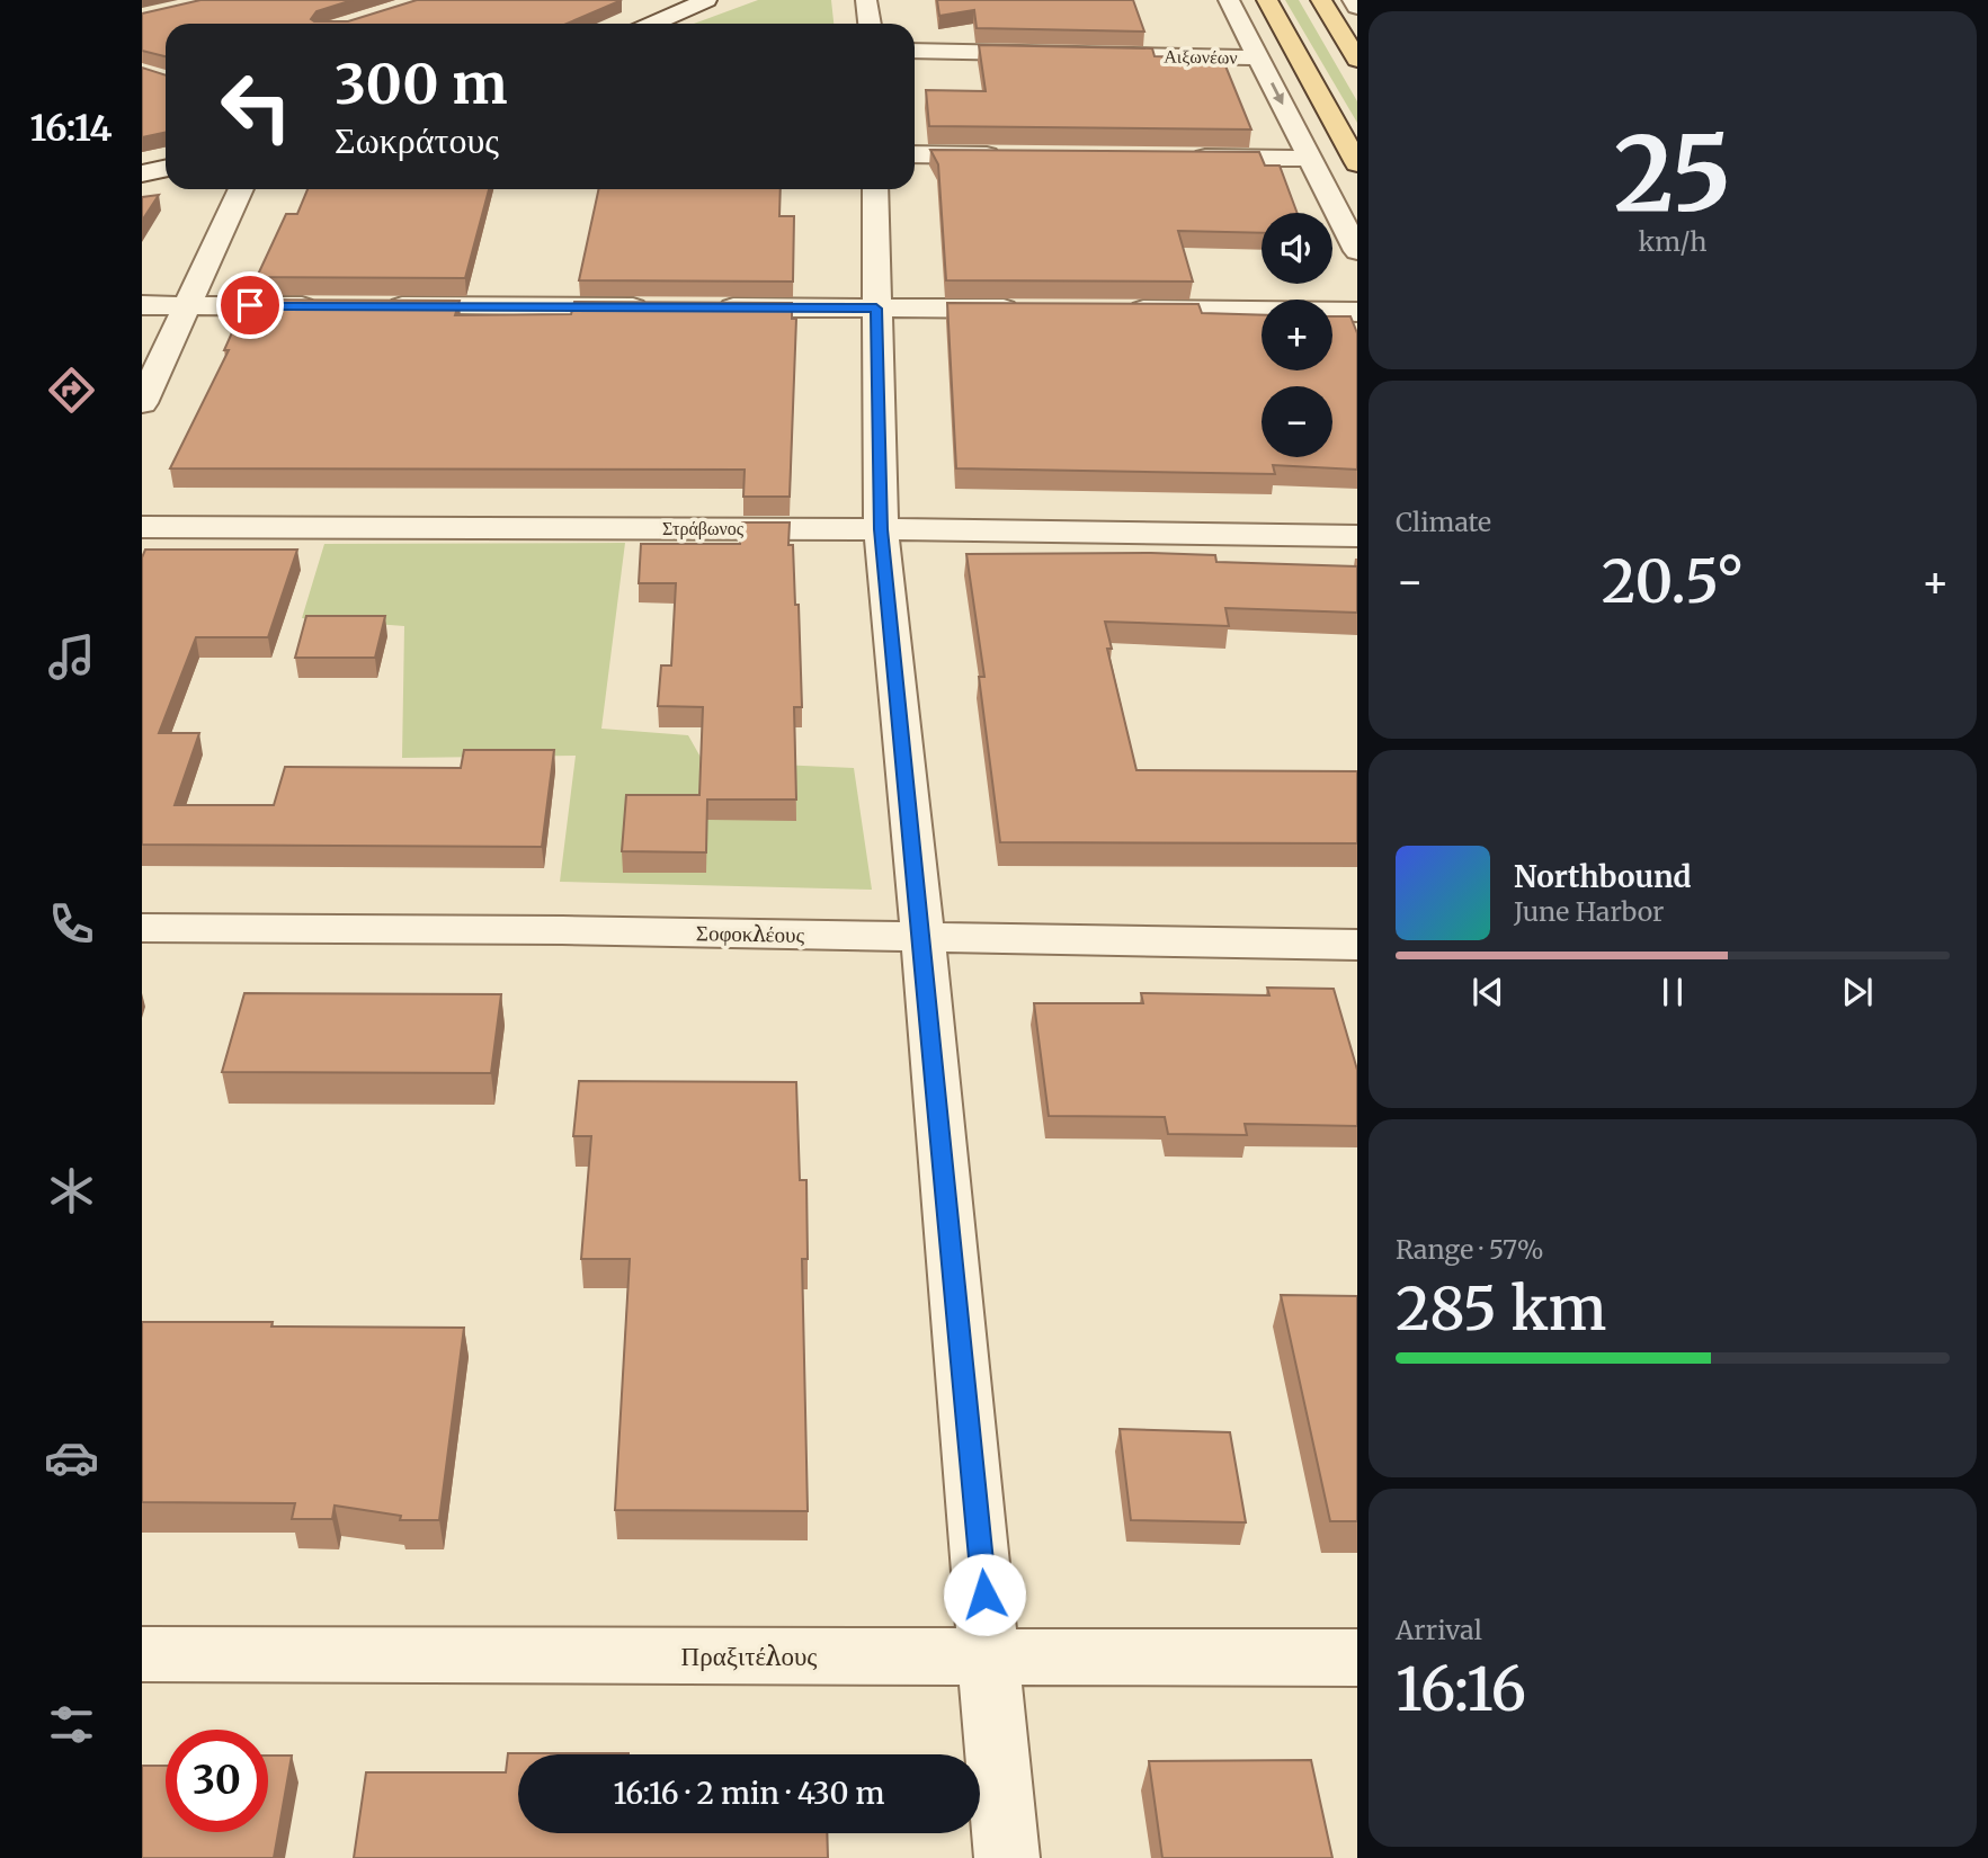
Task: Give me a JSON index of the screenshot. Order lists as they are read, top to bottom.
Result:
{
  "streets": {
    "street": [
      "Αιξωνέων",
      "Στράβωνος",
      "Σοφοκλέους",
      "Πραξιτέλους"
    ]
  },
  "page": {
    "tabs": "16:14",
    "tile": [
      ["25", "km/h"],
      "Climate",
      ["Range · 57%", "285 km"],
      ["Arrival", "16:16"]
    ],
    "turn": ["300 m", "Σωκράτους"],
    "map_buttons": ["+", "−"],
    "heat": ["−", "20.5°", "+"],
    "song": ["Northbound", "June Harbor"],
    "limit": "30",
    "trip": "16:16 · 2 min · 430 m"
  }
}
